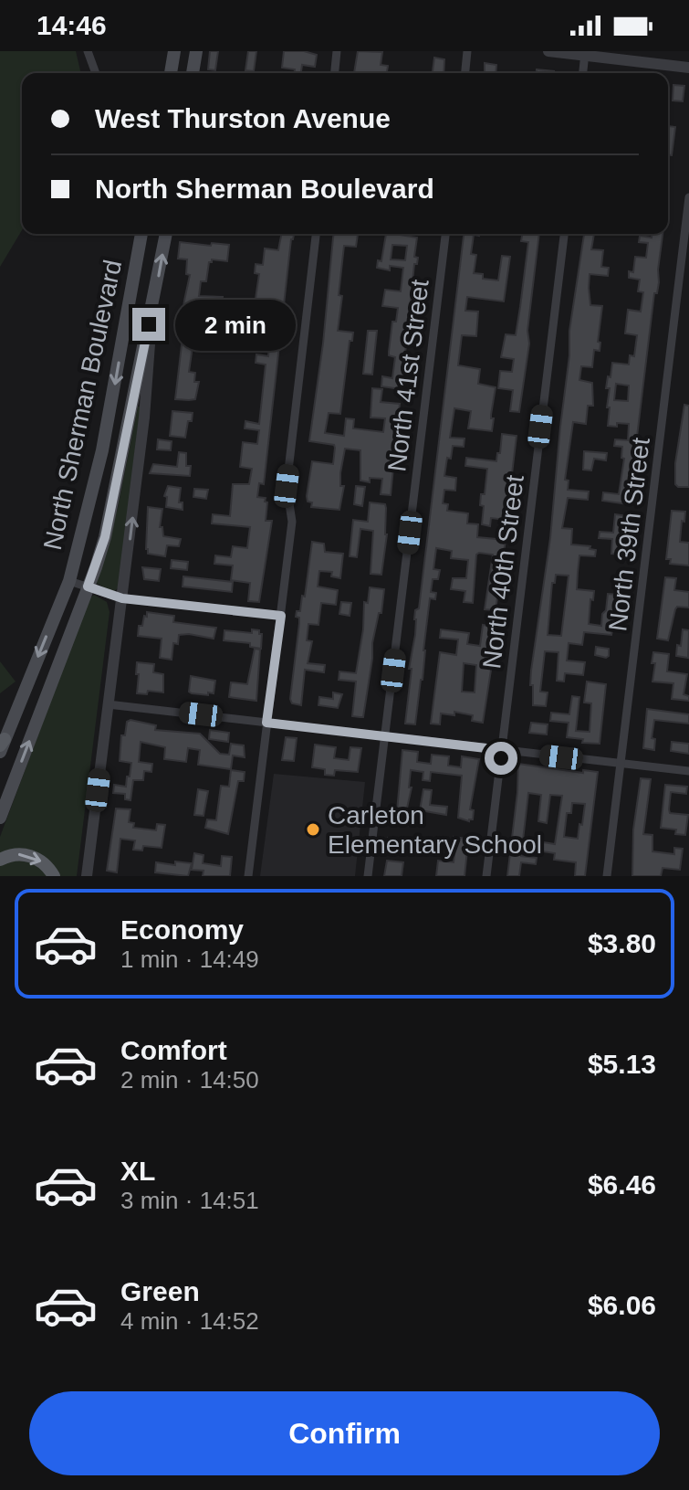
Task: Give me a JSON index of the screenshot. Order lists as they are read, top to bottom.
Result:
{
  "streets": {
    "main road": ["North Sherman Boulevard"],
    "street": ["North 41st Street", "North 39th Street", "North 40th Street"]
  },
  "places": ["Carleton Elementary School"],
  "page": {
    "status": "14:46",
    "banner": ["West Thurston Avenue", "North Sherman Boulevard"],
    "bubble": "2 min",
    "list": [
      {
        "name": "Economy",
        "note": "1 min · 14:49",
        "value": "$3.80"
      },
      {
        "name": "Comfort",
        "note": "2 min · 14:50",
        "value": "$5.13"
      },
      {
        "name": "XL",
        "note": "3 min · 14:51",
        "value": "$6.46"
      },
      {
        "name": "Green",
        "note": "4 min · 14:52",
        "value": "$6.06"
      }
    ],
    "buttons": "Confirm"
  }
}
